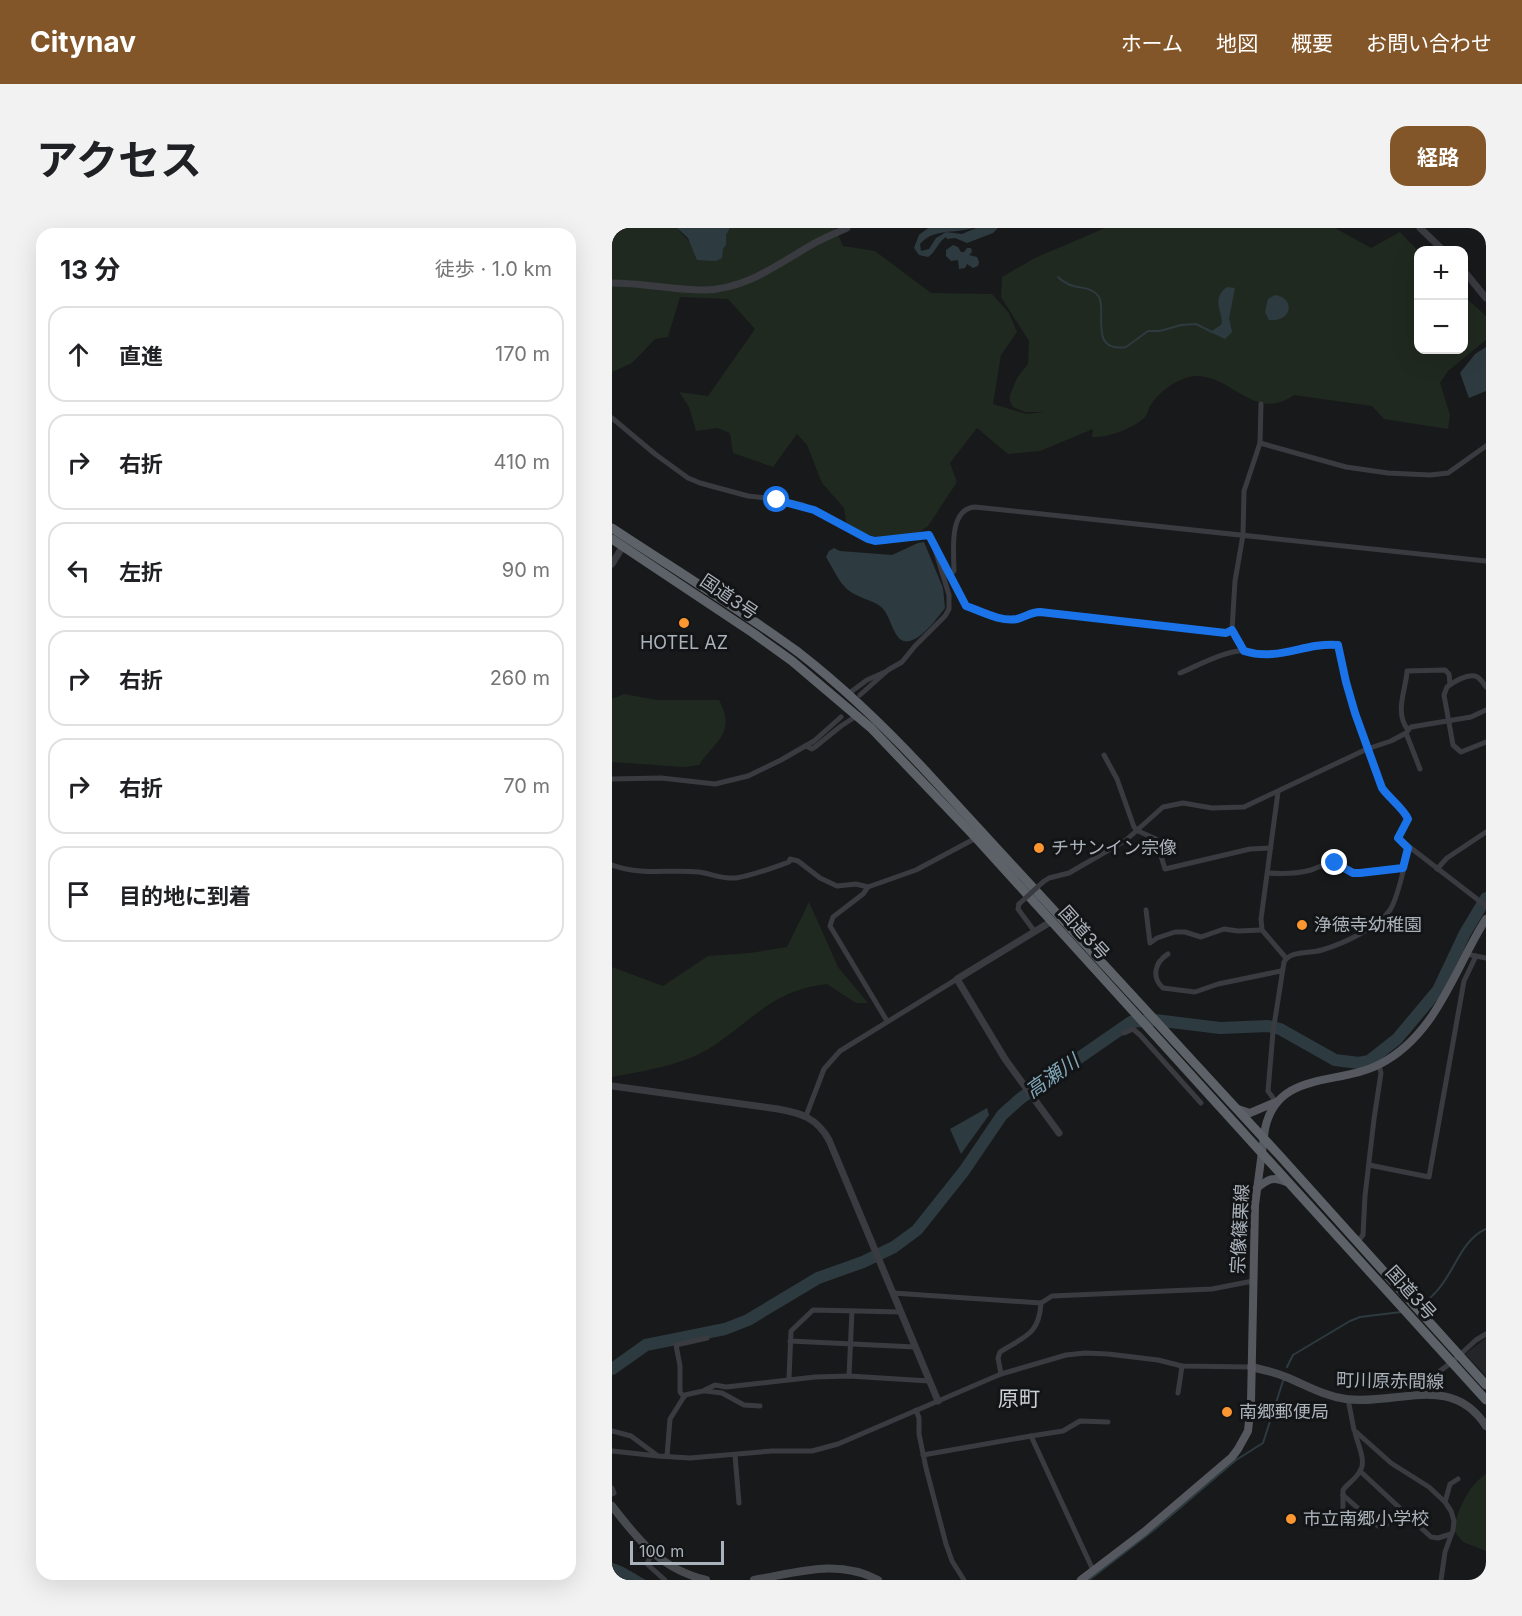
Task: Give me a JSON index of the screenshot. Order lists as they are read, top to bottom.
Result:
{
  "streets": {
    "highway": ["国道3号"],
    "main road": ["宗像篠栗線", "町川原赤間線"]
  },
  "crossings": [
    ["国道3号", "宗像篠栗線"],
    ["宗像篠栗線", "町川原赤間線"]
  ],
  "districts": ["原町"],
  "water": ["高瀬川"],
  "places": [
    "HOTEL AZ",
    "チサンイン宗像",
    "浄徳寺幼稚園",
    "南郷郵便局",
    "市立南郷小学校"
  ],
  "scale_bar": "100 m",
  "page": {
    "header": "Citynav",
    "nav": [
      "ホーム",
      "地図",
      "概要",
      "お問い合わせ"
    ],
    "title": "アクセス",
    "buttons": "経路",
    "heading": ["13 分", "徒歩 · 1.0 km"],
    "map_buttons": ["+", "−"],
    "list": [
      ["直進", "170 m"],
      ["右折", "410 m"],
      ["左折", "90 m"],
      ["右折", "260 m"],
      ["右折", "70 m"],
      "目的地に到着"
    ],
    "scale": "100 m"
  }
}
